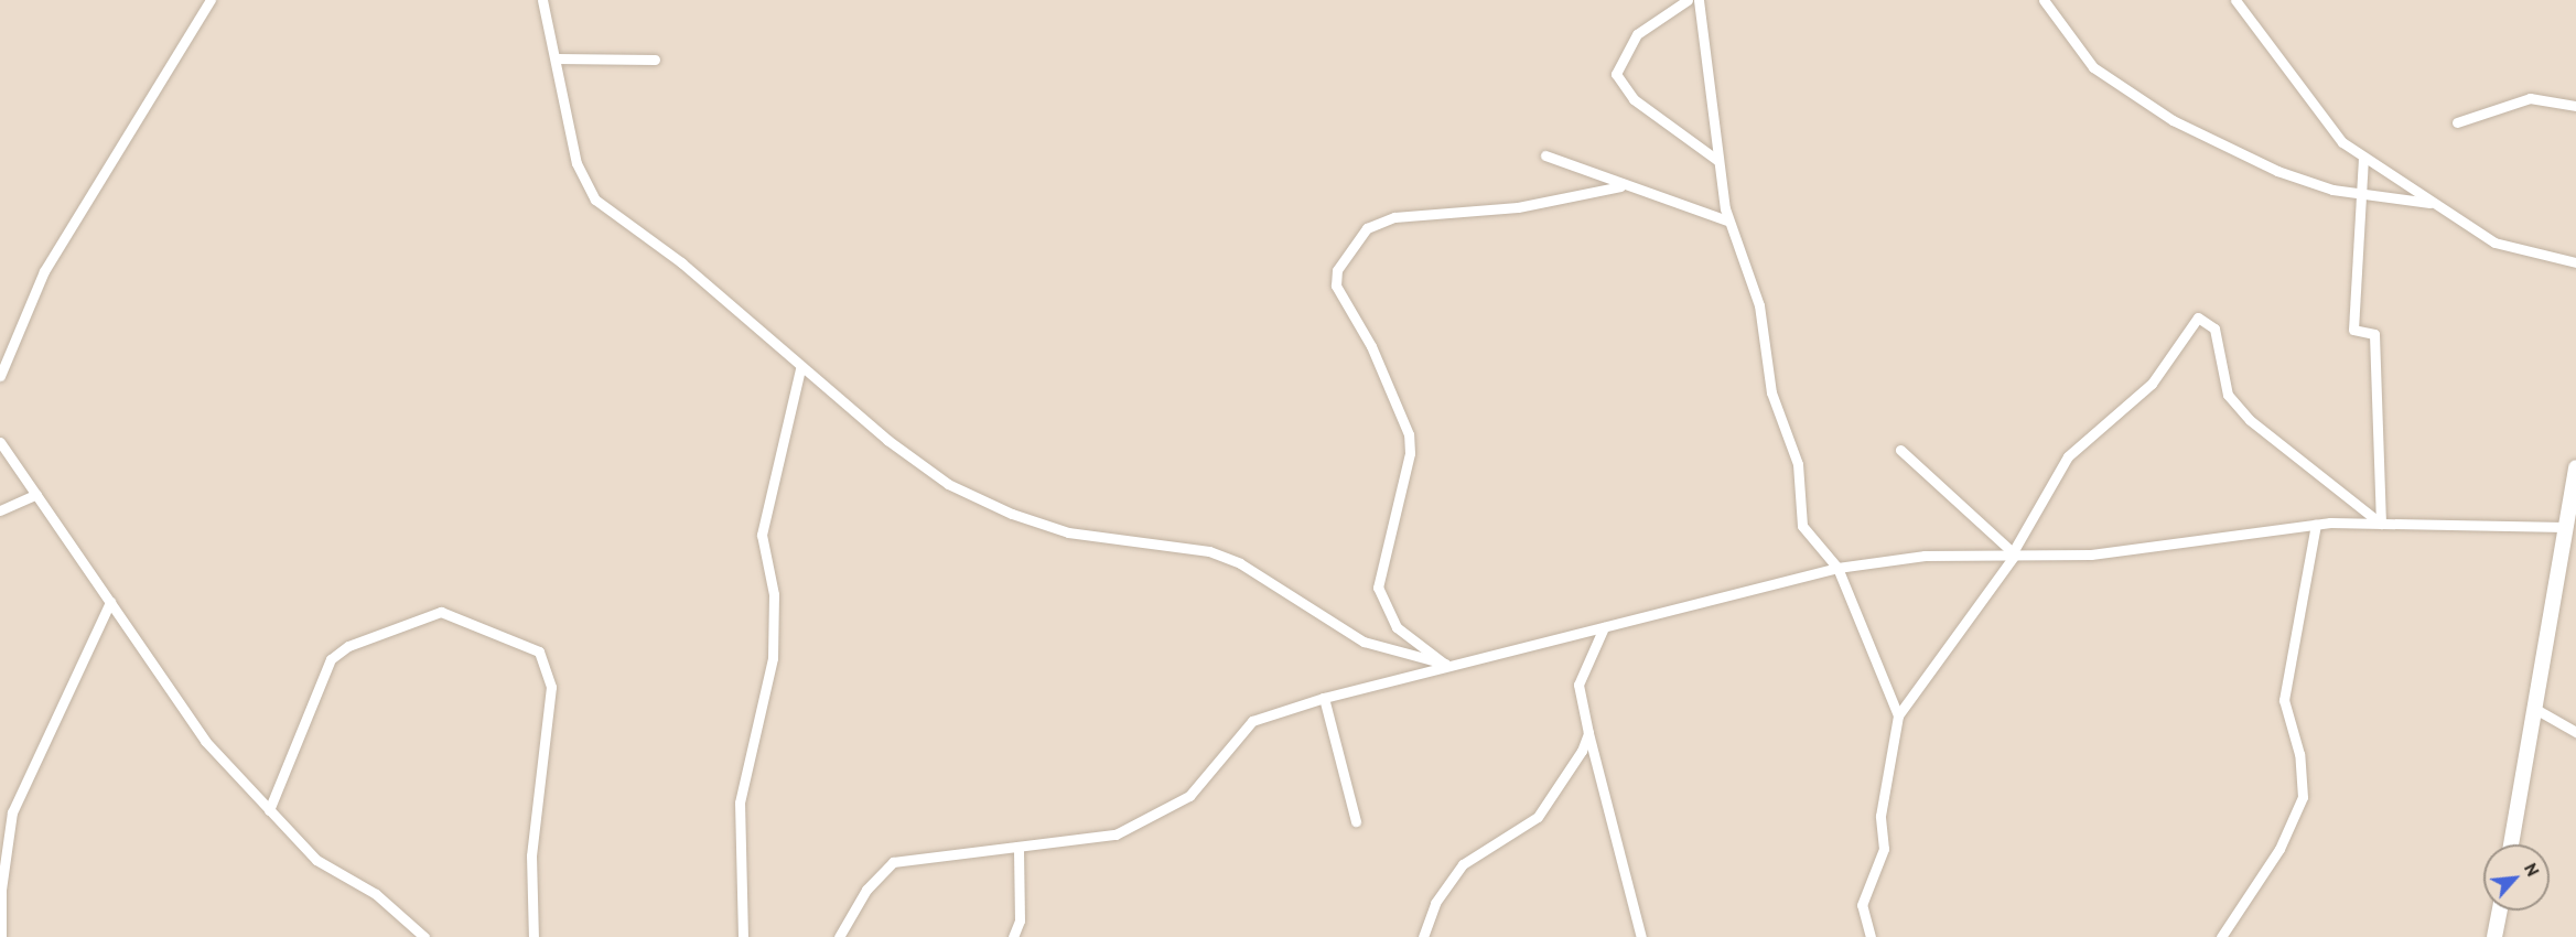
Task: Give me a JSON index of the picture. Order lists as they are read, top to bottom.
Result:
{
  "north": "top right"
}
